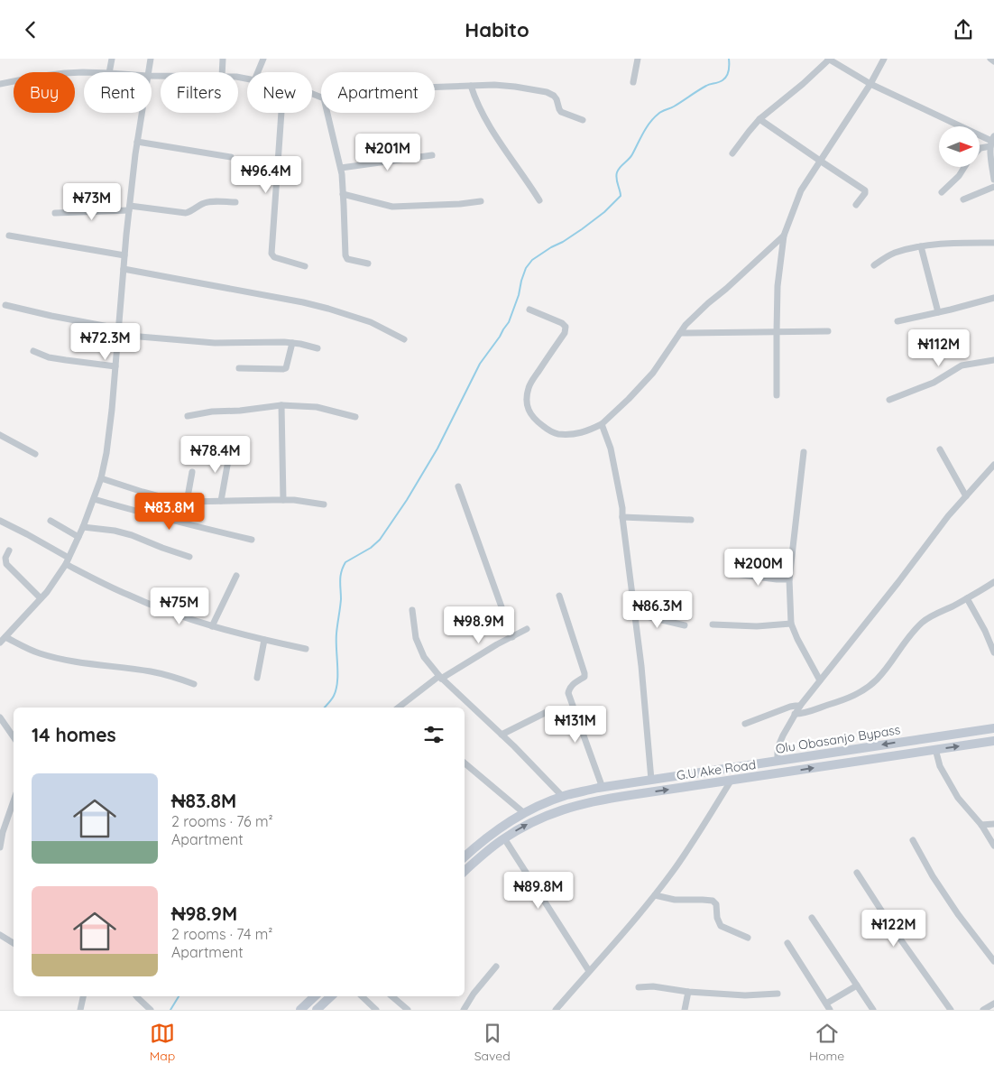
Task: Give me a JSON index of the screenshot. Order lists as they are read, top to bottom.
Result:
{
  "streets": {
    "main road": ["Olu Obasanjo Bypass", "G.U Ake Road"]
  },
  "one_way": ["Olu Obasanjo Bypass", "G.U Ake Road"],
  "north": "right",
  "page": {
    "header": "Habito",
    "chip": [
      "Buy",
      "Rent",
      "Filters",
      "New",
      "Apartment"
    ],
    "price": [
      "₦201M",
      "₦96.4M",
      "₦73M",
      "₦72.3M",
      "₦112M",
      "₦78.4M",
      "₦83.8M",
      "₦200M",
      "₦75M",
      "₦86.3M",
      "₦98.9M",
      "₦131M",
      "₦89.8M",
      "₦122M"
    ],
    "heading": "14 homes",
    "list": [
      {
        "name": "₦83.8M",
        "note": "2 rooms · 76 m² · Apartment"
      },
      {
        "name": "₦98.9M",
        "note": "2 rooms · 74 m² · Apartment"
      }
    ],
    "tabs": ["Map", "Saved", "Home"]
  }
}
